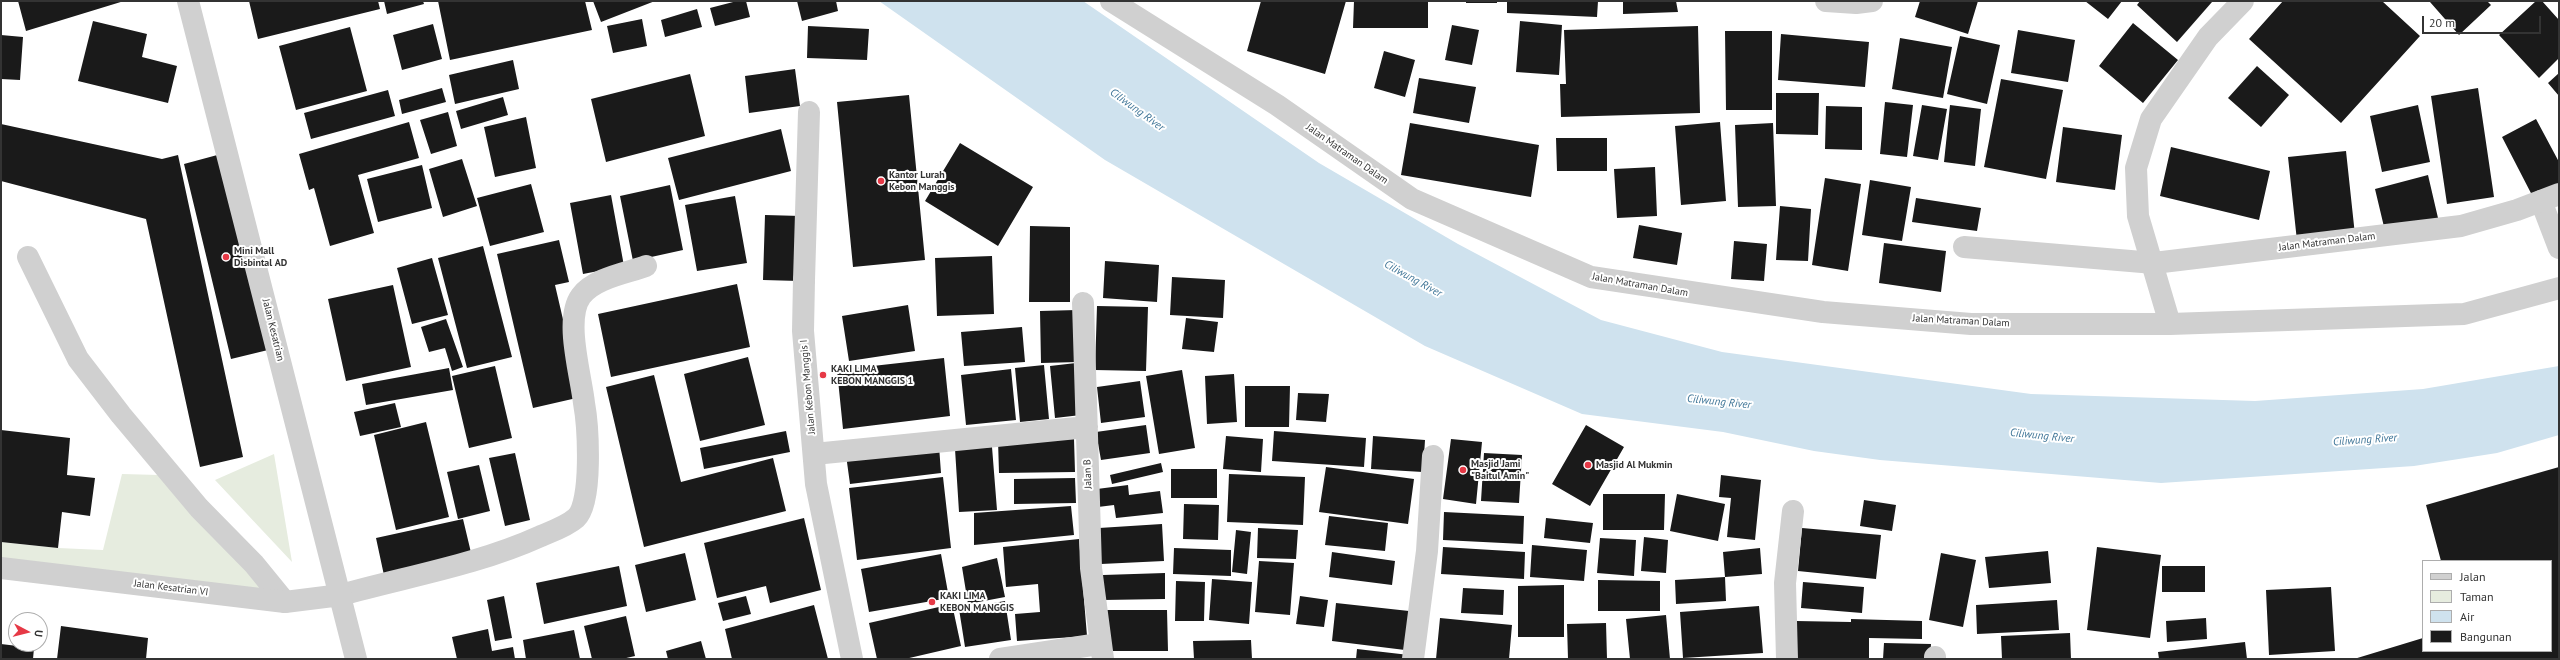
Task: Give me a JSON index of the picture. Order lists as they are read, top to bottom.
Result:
{
  "streets": {
    "street": [
      "Jalan Matraman Dalam",
      "Jalan Kesatrian",
      "Jalan Kebon Manggis I",
      "Jalan B",
      "Jalan Kesatrian VI"
    ]
  },
  "crossings": [
    ["Jalan Kesatrian", "Jalan Kesatrian VI"]
  ],
  "water": ["Ciliwung River"],
  "places": [
    "Kantor Lurah Kebon Manggis",
    "Mini Mall Disbintal AD",
    "KAKI LIMA KEBON MANGGIS 1",
    "Masjid Al Mukmin",
    "Masjid Jami \"Baitul Amin\"",
    "KAKI LIMA KEBON MANGGIS"
  ],
  "legend": [
    "Jalan",
    "Taman",
    "Air",
    "Bangunan"
  ],
  "scale_bar": "20 m",
  "north": "right"
}
